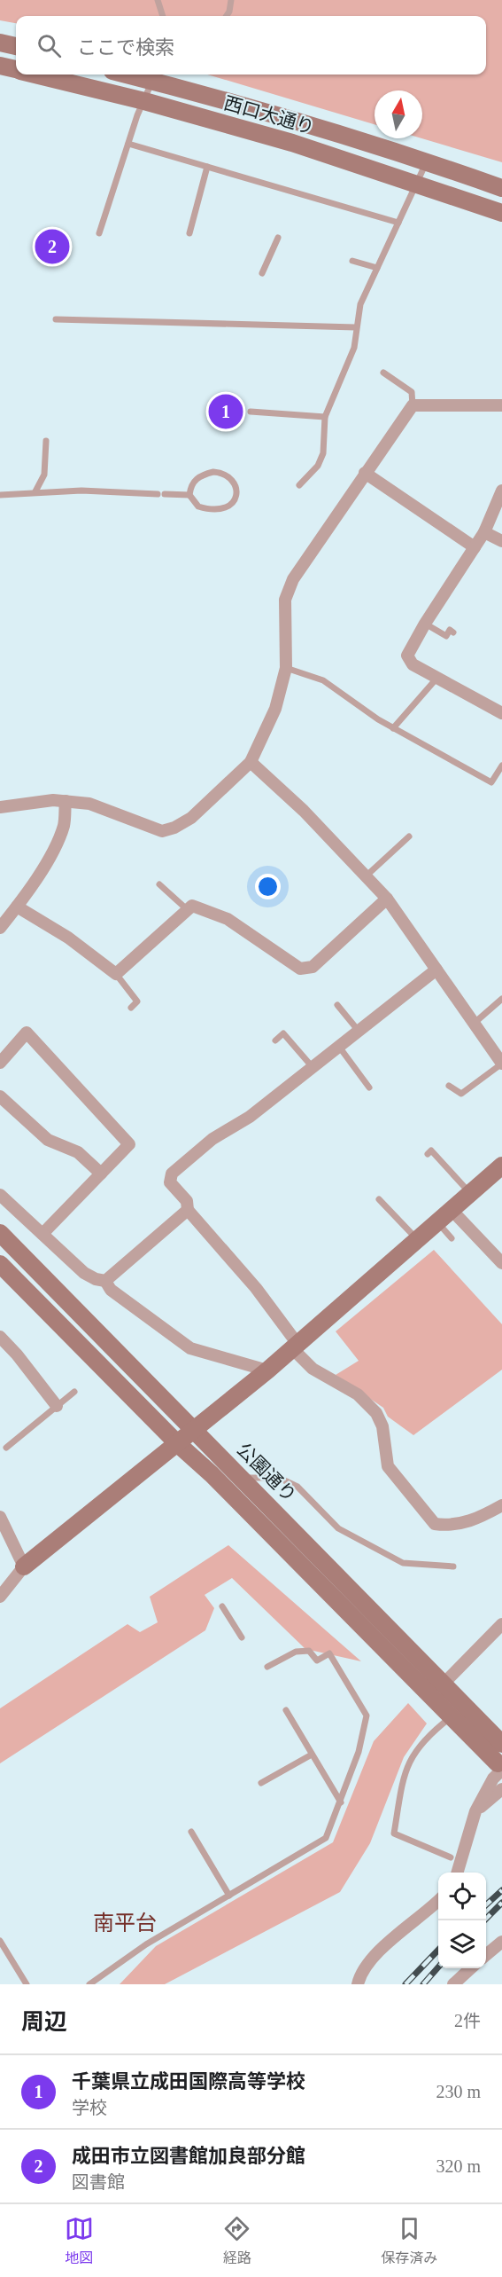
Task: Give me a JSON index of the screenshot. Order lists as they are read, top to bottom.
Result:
{
  "streets": {
    "street": ["西口大通り", "公園通り"]
  },
  "districts": ["南平台"],
  "north": "top",
  "page": {
    "search": "ここで検索",
    "pins": ["2", "1"],
    "heading": ["周辺", "2件"],
    "list": [
      {
        "mark": "1",
        "name": "千葉県立成田国際高等学校",
        "note": "学校",
        "value": "230 m"
      },
      {
        "mark": "2",
        "name": "成田市立図書館加良部分館",
        "note": "図書館",
        "value": "320 m"
      }
    ],
    "nav": ["地図", "経路", "保存済み"]
  }
}
